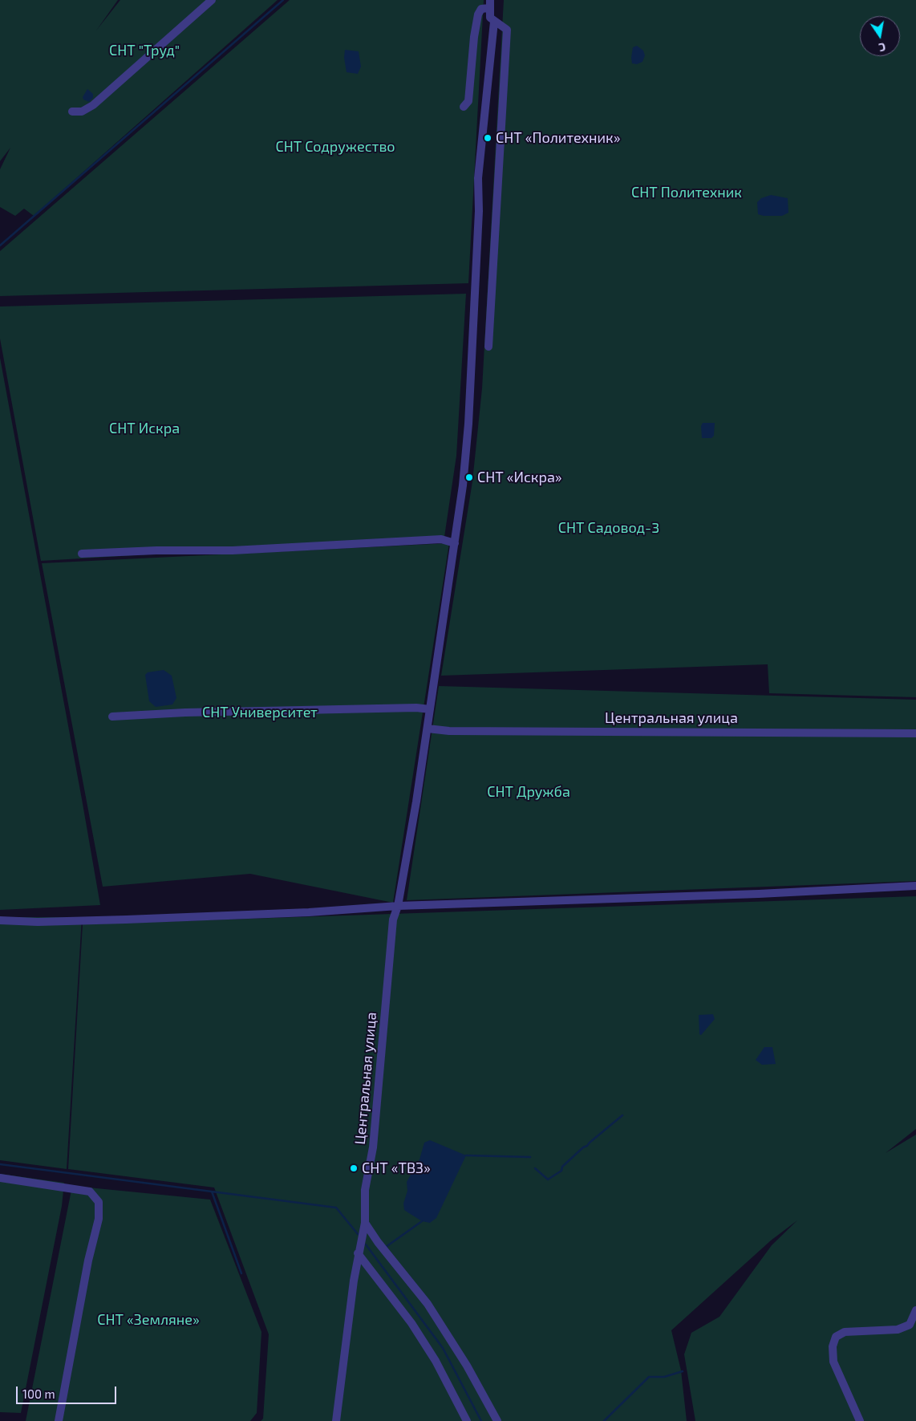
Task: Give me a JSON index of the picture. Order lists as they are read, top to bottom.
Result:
{
  "streets": {
    "street": ["Центральная улица"]
  },
  "parks": [
    "СНТ \"Труд\"",
    "СНТ Содружество",
    "СНТ Политехник",
    "СНТ Искра",
    "СНТ Садовод-3",
    "СНТ Университет",
    "СНТ Дружба",
    "СНТ «Земляне»"
  ],
  "places": ["СНТ «Политехник»", "СНТ «Искра»", "СНТ «ТВЗ»"],
  "scale_bar": "100 m",
  "north": "bottom"
}
